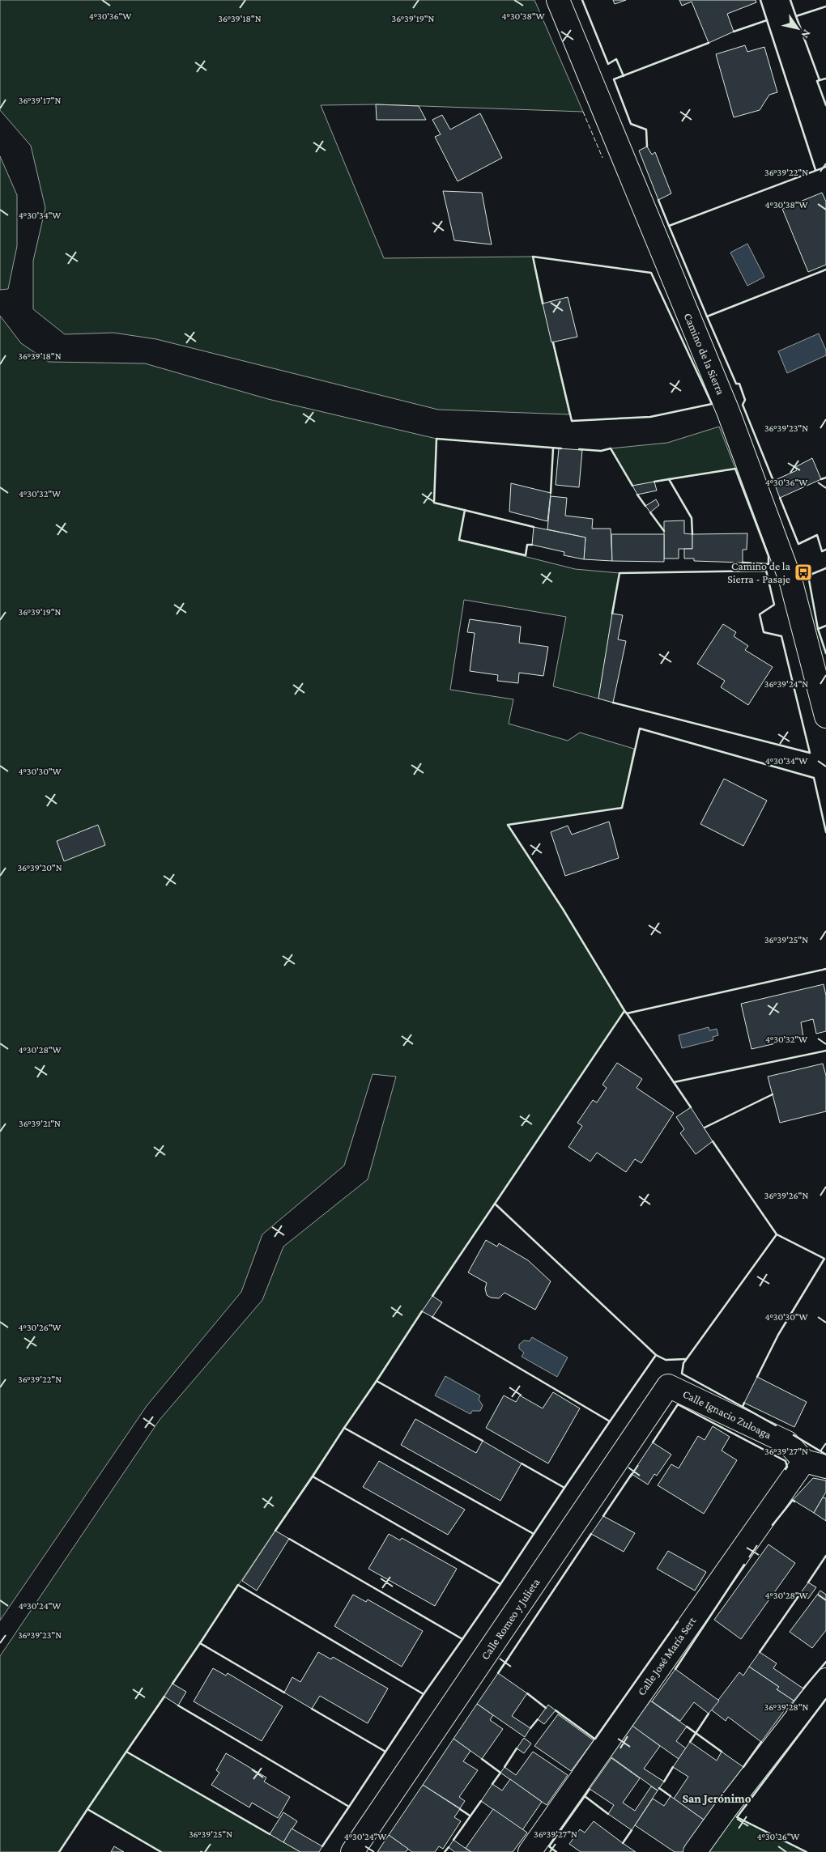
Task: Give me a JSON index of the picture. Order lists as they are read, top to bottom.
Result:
{
  "streets": {
    "street": [
      "Camino de la Sierra",
      "Calle Ignacio Zuloaga",
      "Calle Romeo y Julieta",
      "Calle José María Sert"
    ]
  },
  "crossings": [
    ["Calle Ignacio Zuloaga", "Calle Romeo y Julieta"],
    ["Calle Ignacio Zuloaga", "Calle José María Sert"]
  ],
  "districts": ["San Jerónimo"],
  "places": {
    "bus stop": ["Camino de la Sierra - Pasaje"]
  },
  "north": "bottom right",
  "coordinates": [
    "4°30'36\"W",
    "4°30'38\"W",
    "36°39'18\"N",
    "36°39'19\"N",
    "36°39'17\"N",
    "36°39'22\"N",
    "4°30'34\"W",
    "36°39'23\"N",
    "4°30'32\"W",
    "36°39'24\"N",
    "4°30'30\"W",
    "36°39'20\"N",
    "36°39'25\"N",
    "4°30'28\"W",
    "36°39'21\"N",
    "36°39'26\"N",
    "4°30'26\"W",
    "36°39'27\"N",
    "4°30'24\"W",
    "36°39'28\"N"
  ]
}
